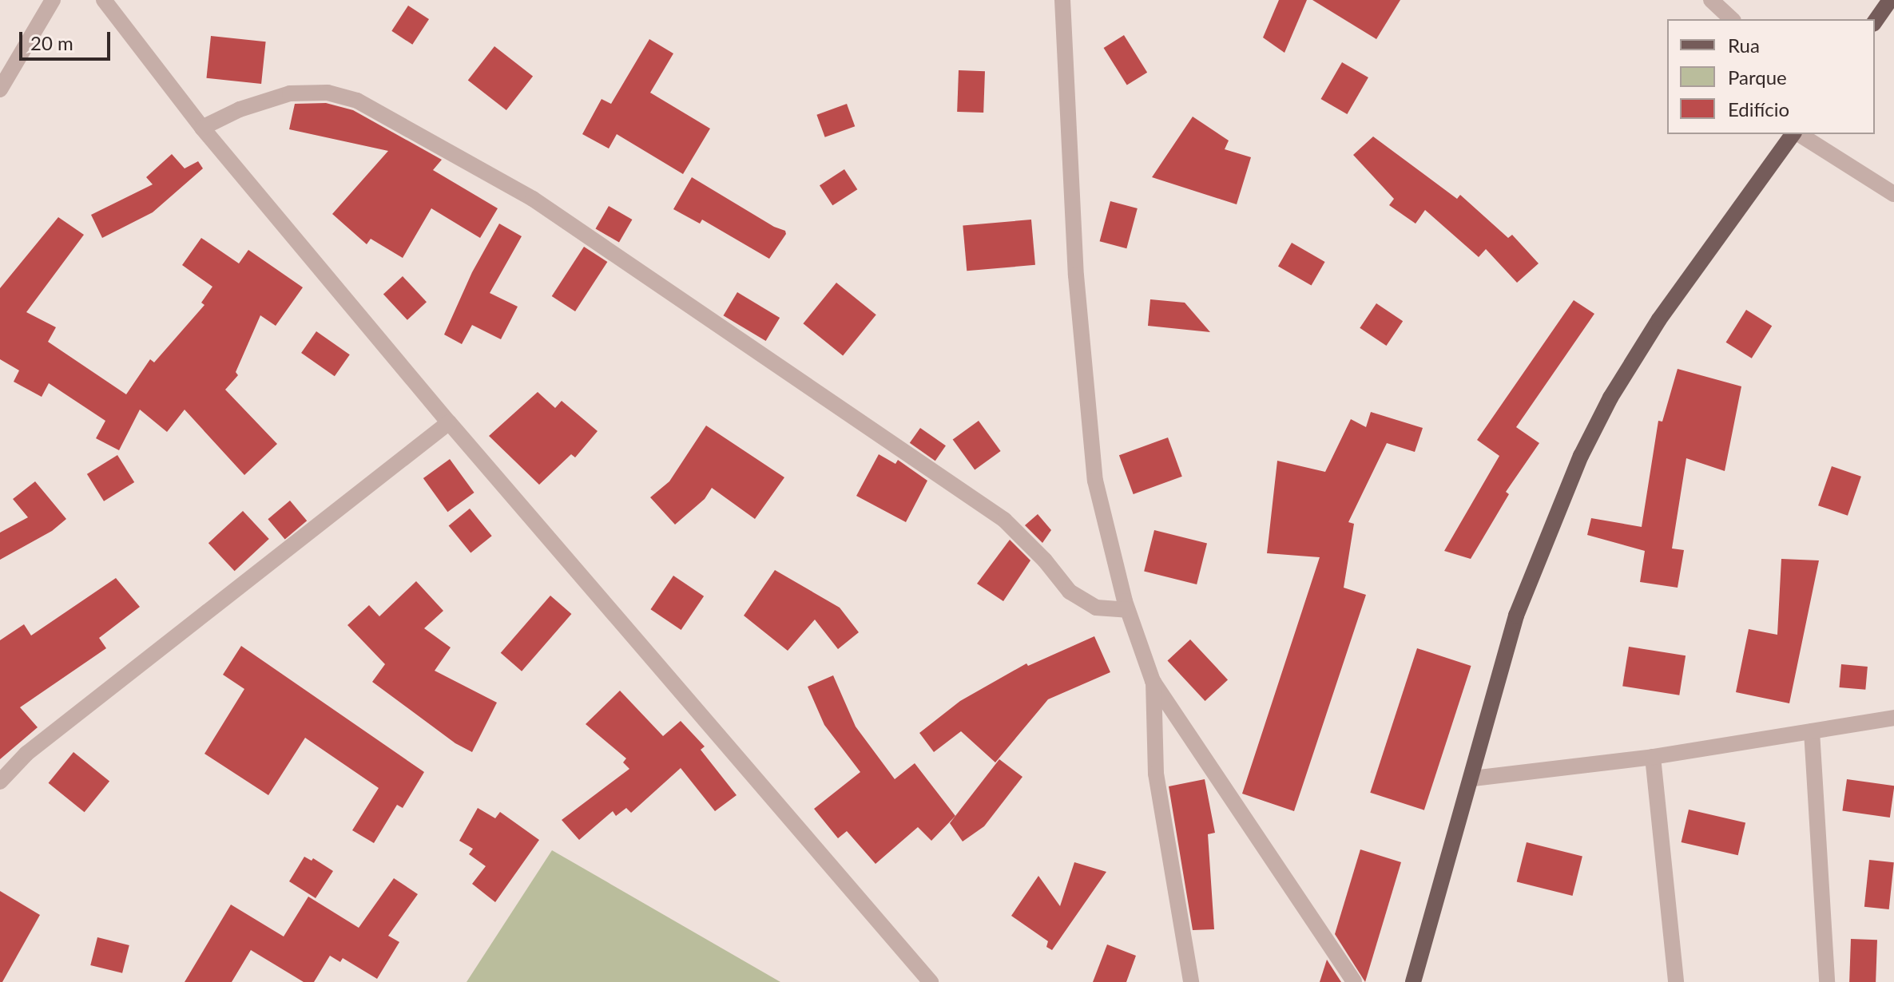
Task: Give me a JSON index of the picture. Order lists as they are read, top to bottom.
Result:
{
  "legend": ["Rua", "Parque", "Edifício"],
  "scale_bar": "20 m"
}
